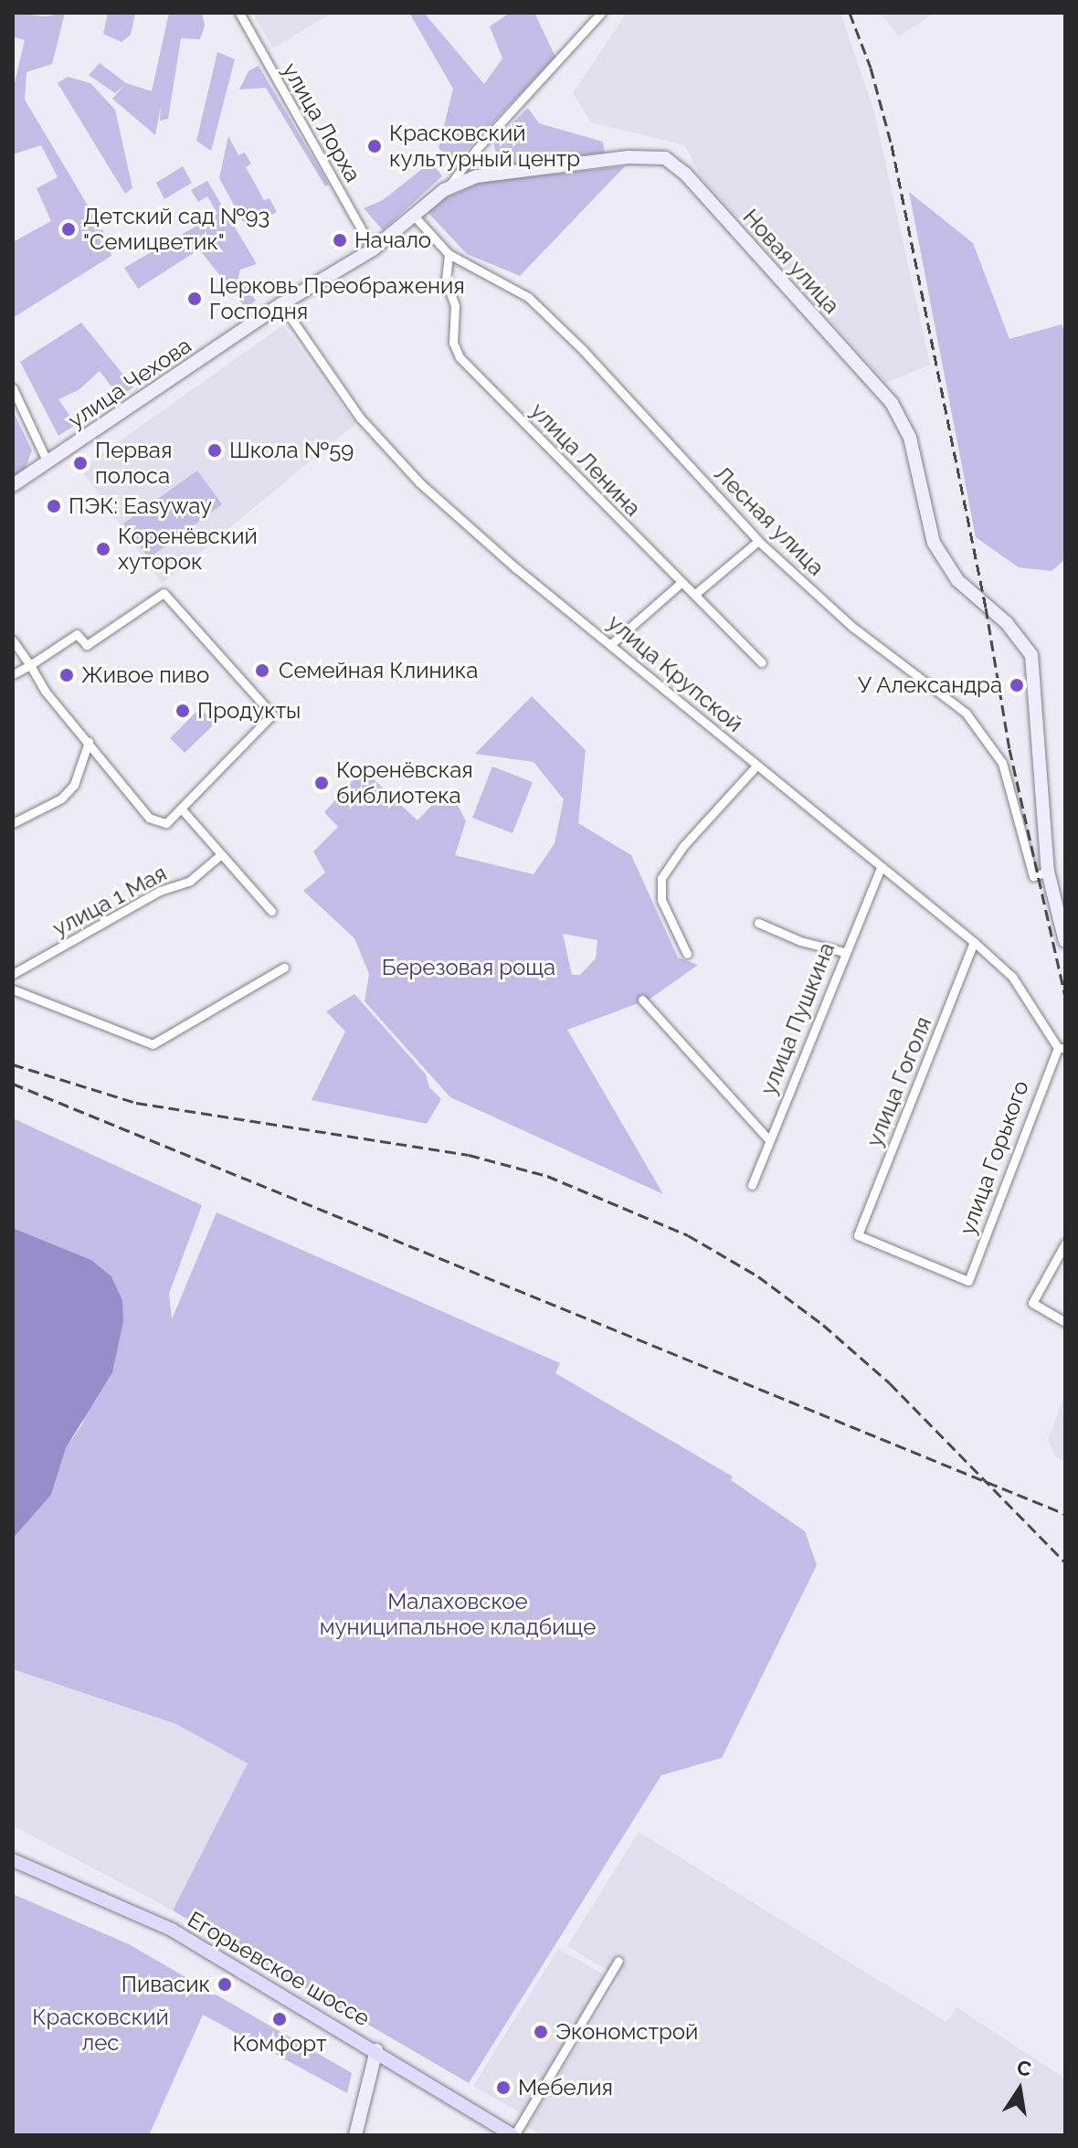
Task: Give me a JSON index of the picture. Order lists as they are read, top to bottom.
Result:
{
  "streets": {
    "main road": ["Новая улица", "улица Чехова", "Егорьевское шоссе"],
    "street": [
      "улица Лорха",
      "улица Ленина",
      "Лесная улица",
      "улица Крупской",
      "улица 1 Мая",
      "улица Пушкина",
      "улица Гоголя",
      "улица Горького"
    ]
  },
  "crossings": [
    ["улица Лорха", "улица Чехова"],
    ["Новая улица", "улица Чехова"],
    ["Новая улица", "Лесная улица"],
    ["улица Чехова", "Лесная улица"],
    ["улица Чехова", "улица Крупской"],
    ["улица Ленина", "Лесная улица"],
    ["улица Крупской", "улица Пушкина"],
    ["улица Крупской", "улица Гоголя"],
    ["улица Крупской", "улица Горького"],
    ["улица Гоголя", "улица Горького"]
  ],
  "parks": ["Березовая роща", "Малаховское муниципальное кладбище", "Красковский лес"],
  "places": [
    "Красковский культурный центр",
    "Детский сад №93 \"Семицветик\"",
    "Начало",
    "Церковь Преображения Господня",
    "Школа №59",
    "Первая полоса",
    "ПЭК: Easyway",
    "Коренёвский хуторок",
    "Семейная Клиника",
    "Живое пиво",
    "У Александра",
    "Продукты",
    "Коренёвская библиотека",
    "Пивасик",
    "Комфорт",
    "Экономстрой",
    "Мебелия"
  ],
  "north": "top"
}
